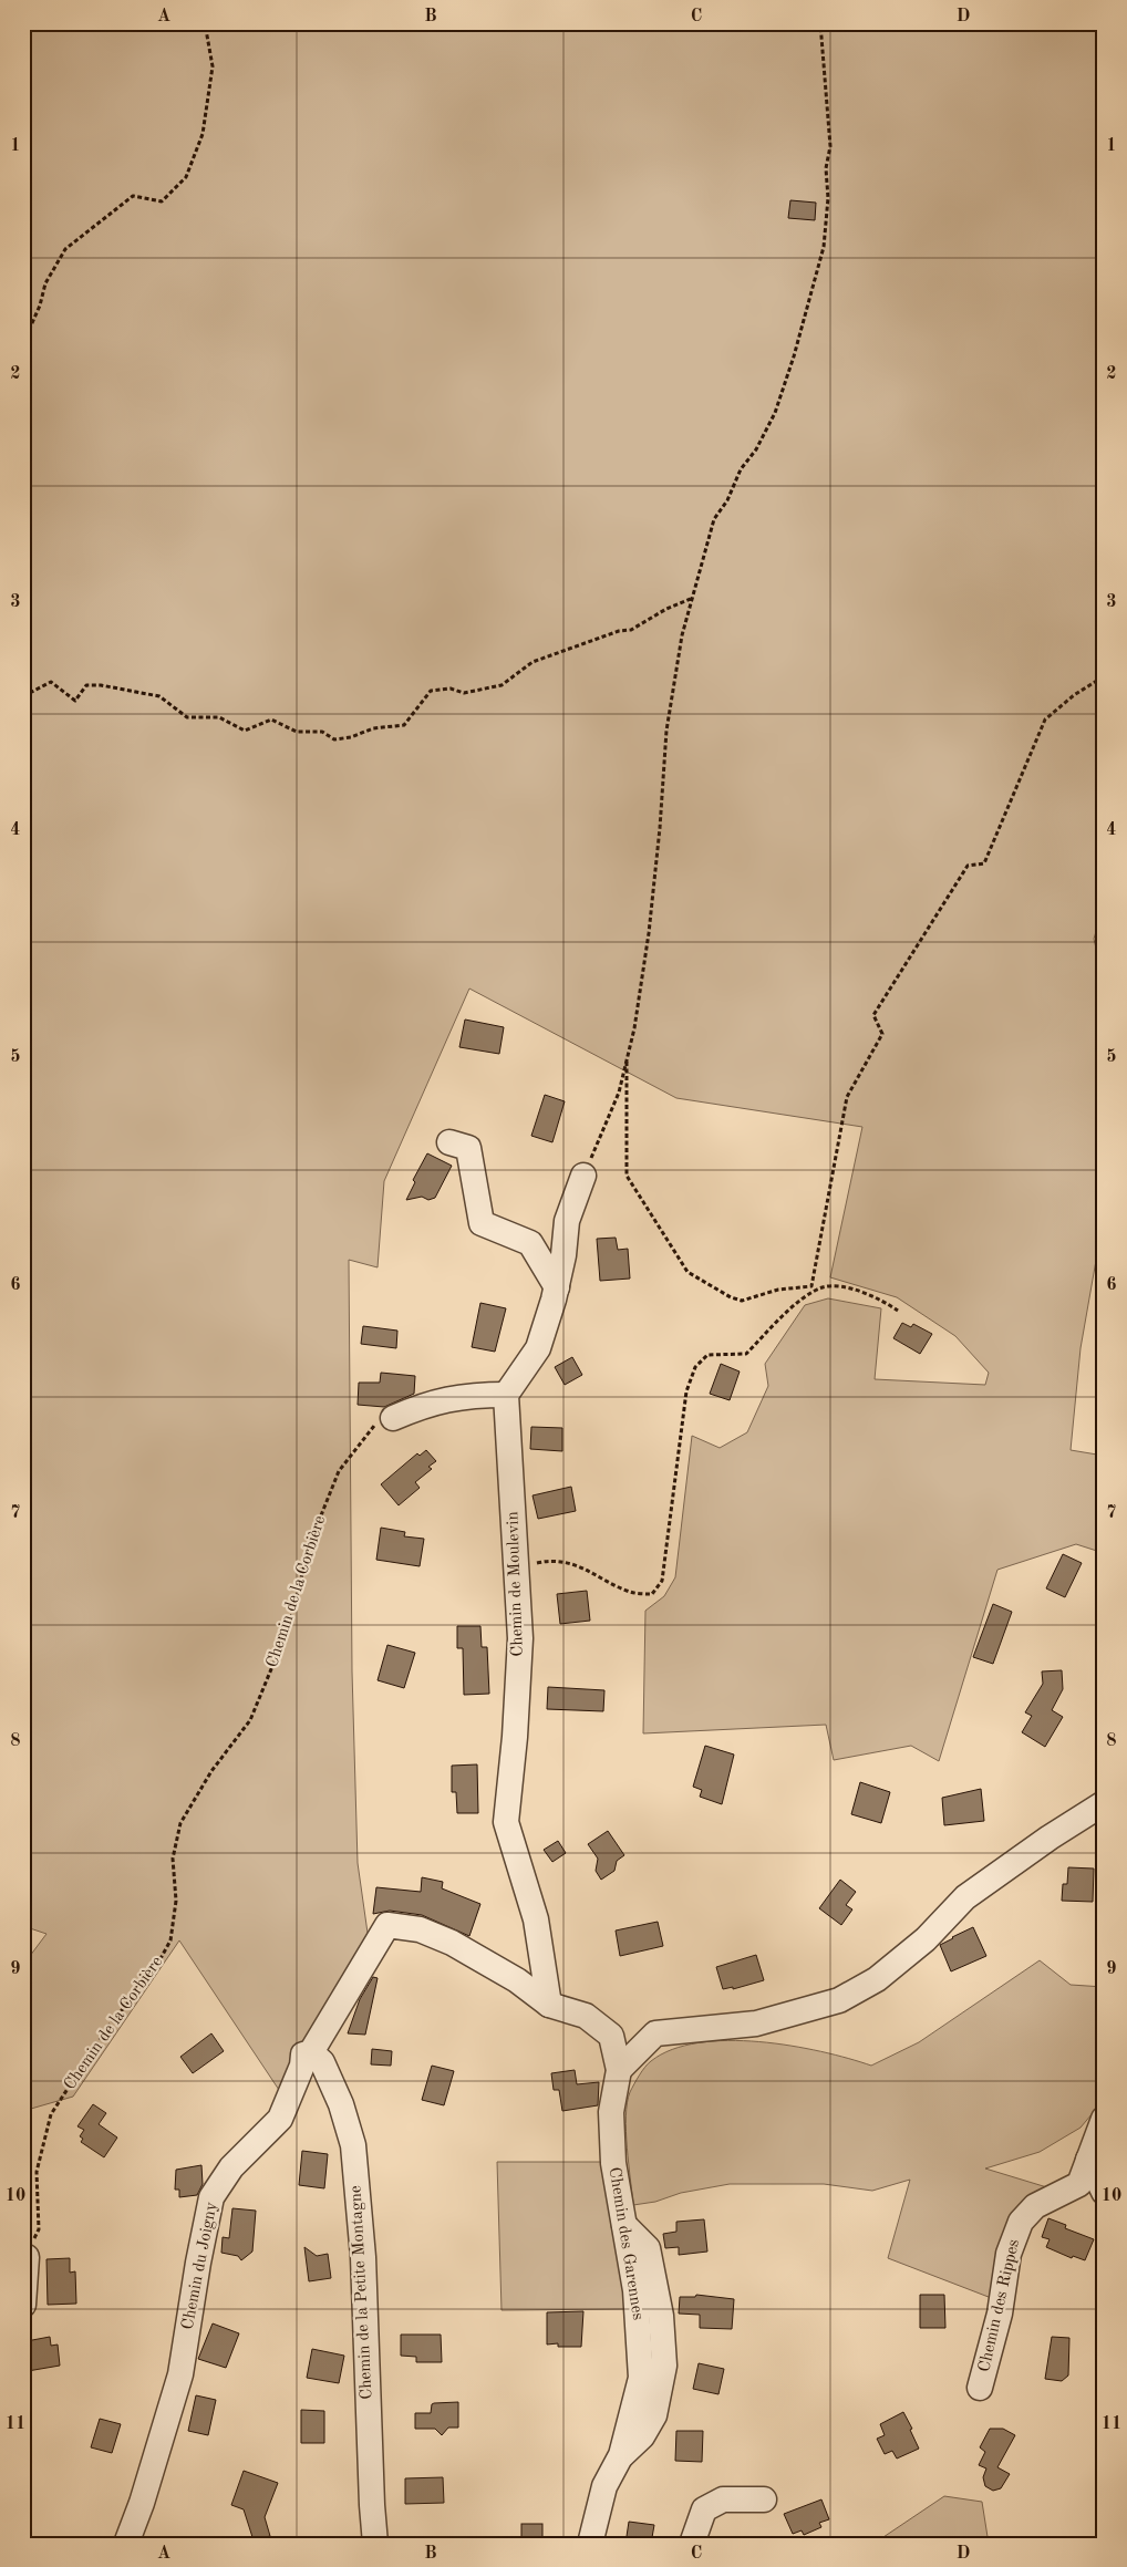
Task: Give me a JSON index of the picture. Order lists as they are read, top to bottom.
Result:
{
  "streets": {
    "street": [
      "Chemin de Moulevin",
      "Chemin des Garennes",
      "Chemin du Joigny",
      "Chemin de la Petite Montagne",
      "Chemin des Rippes"
    ],
    "path": ["Chemin de la Corbière"]
  },
  "crossings": [
    ["Chemin de Moulevin", "Chemin du Joigny"],
    ["Chemin des Garennes", "Chemin du Joigny"],
    ["Chemin du Joigny", "Chemin de la Petite Montagne"]
  ],
  "grid": {
    "columns": [
      "A",
      "B",
      "C",
      "D"
    ],
    "rows": [
      "1",
      "2",
      "3",
      "4",
      "5",
      "6",
      "7",
      "8",
      "9",
      "10",
      "11"
    ]
  }
}
